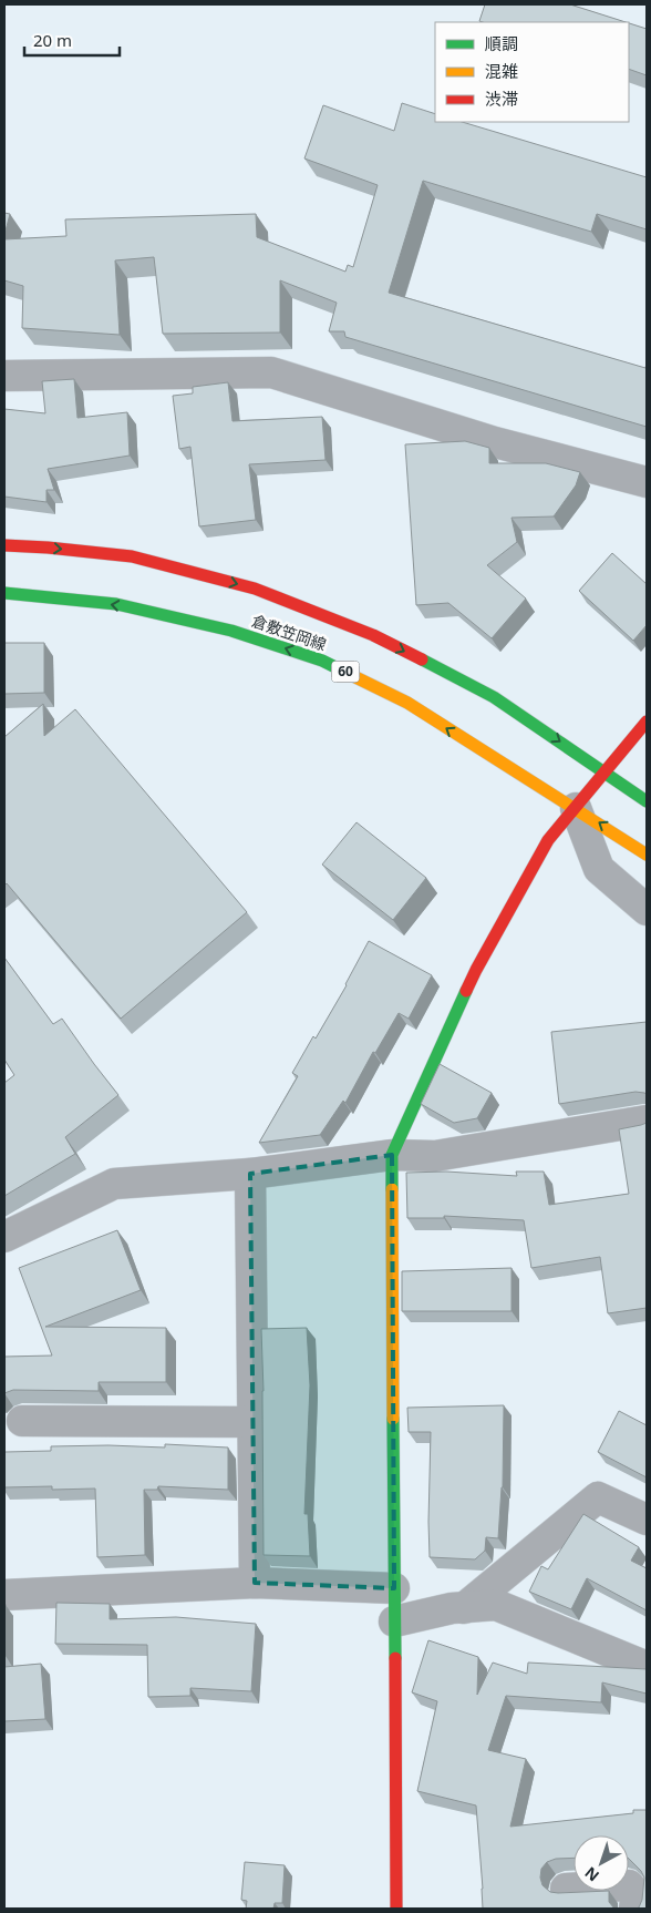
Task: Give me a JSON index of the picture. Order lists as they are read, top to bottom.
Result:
{
  "streets": {
    "main road": ["倉敷笠岡線", "60"]
  },
  "legend": ["順調", "混雑", "渋滞"],
  "scale_bar": "20 m",
  "north": "bottom left"
}
